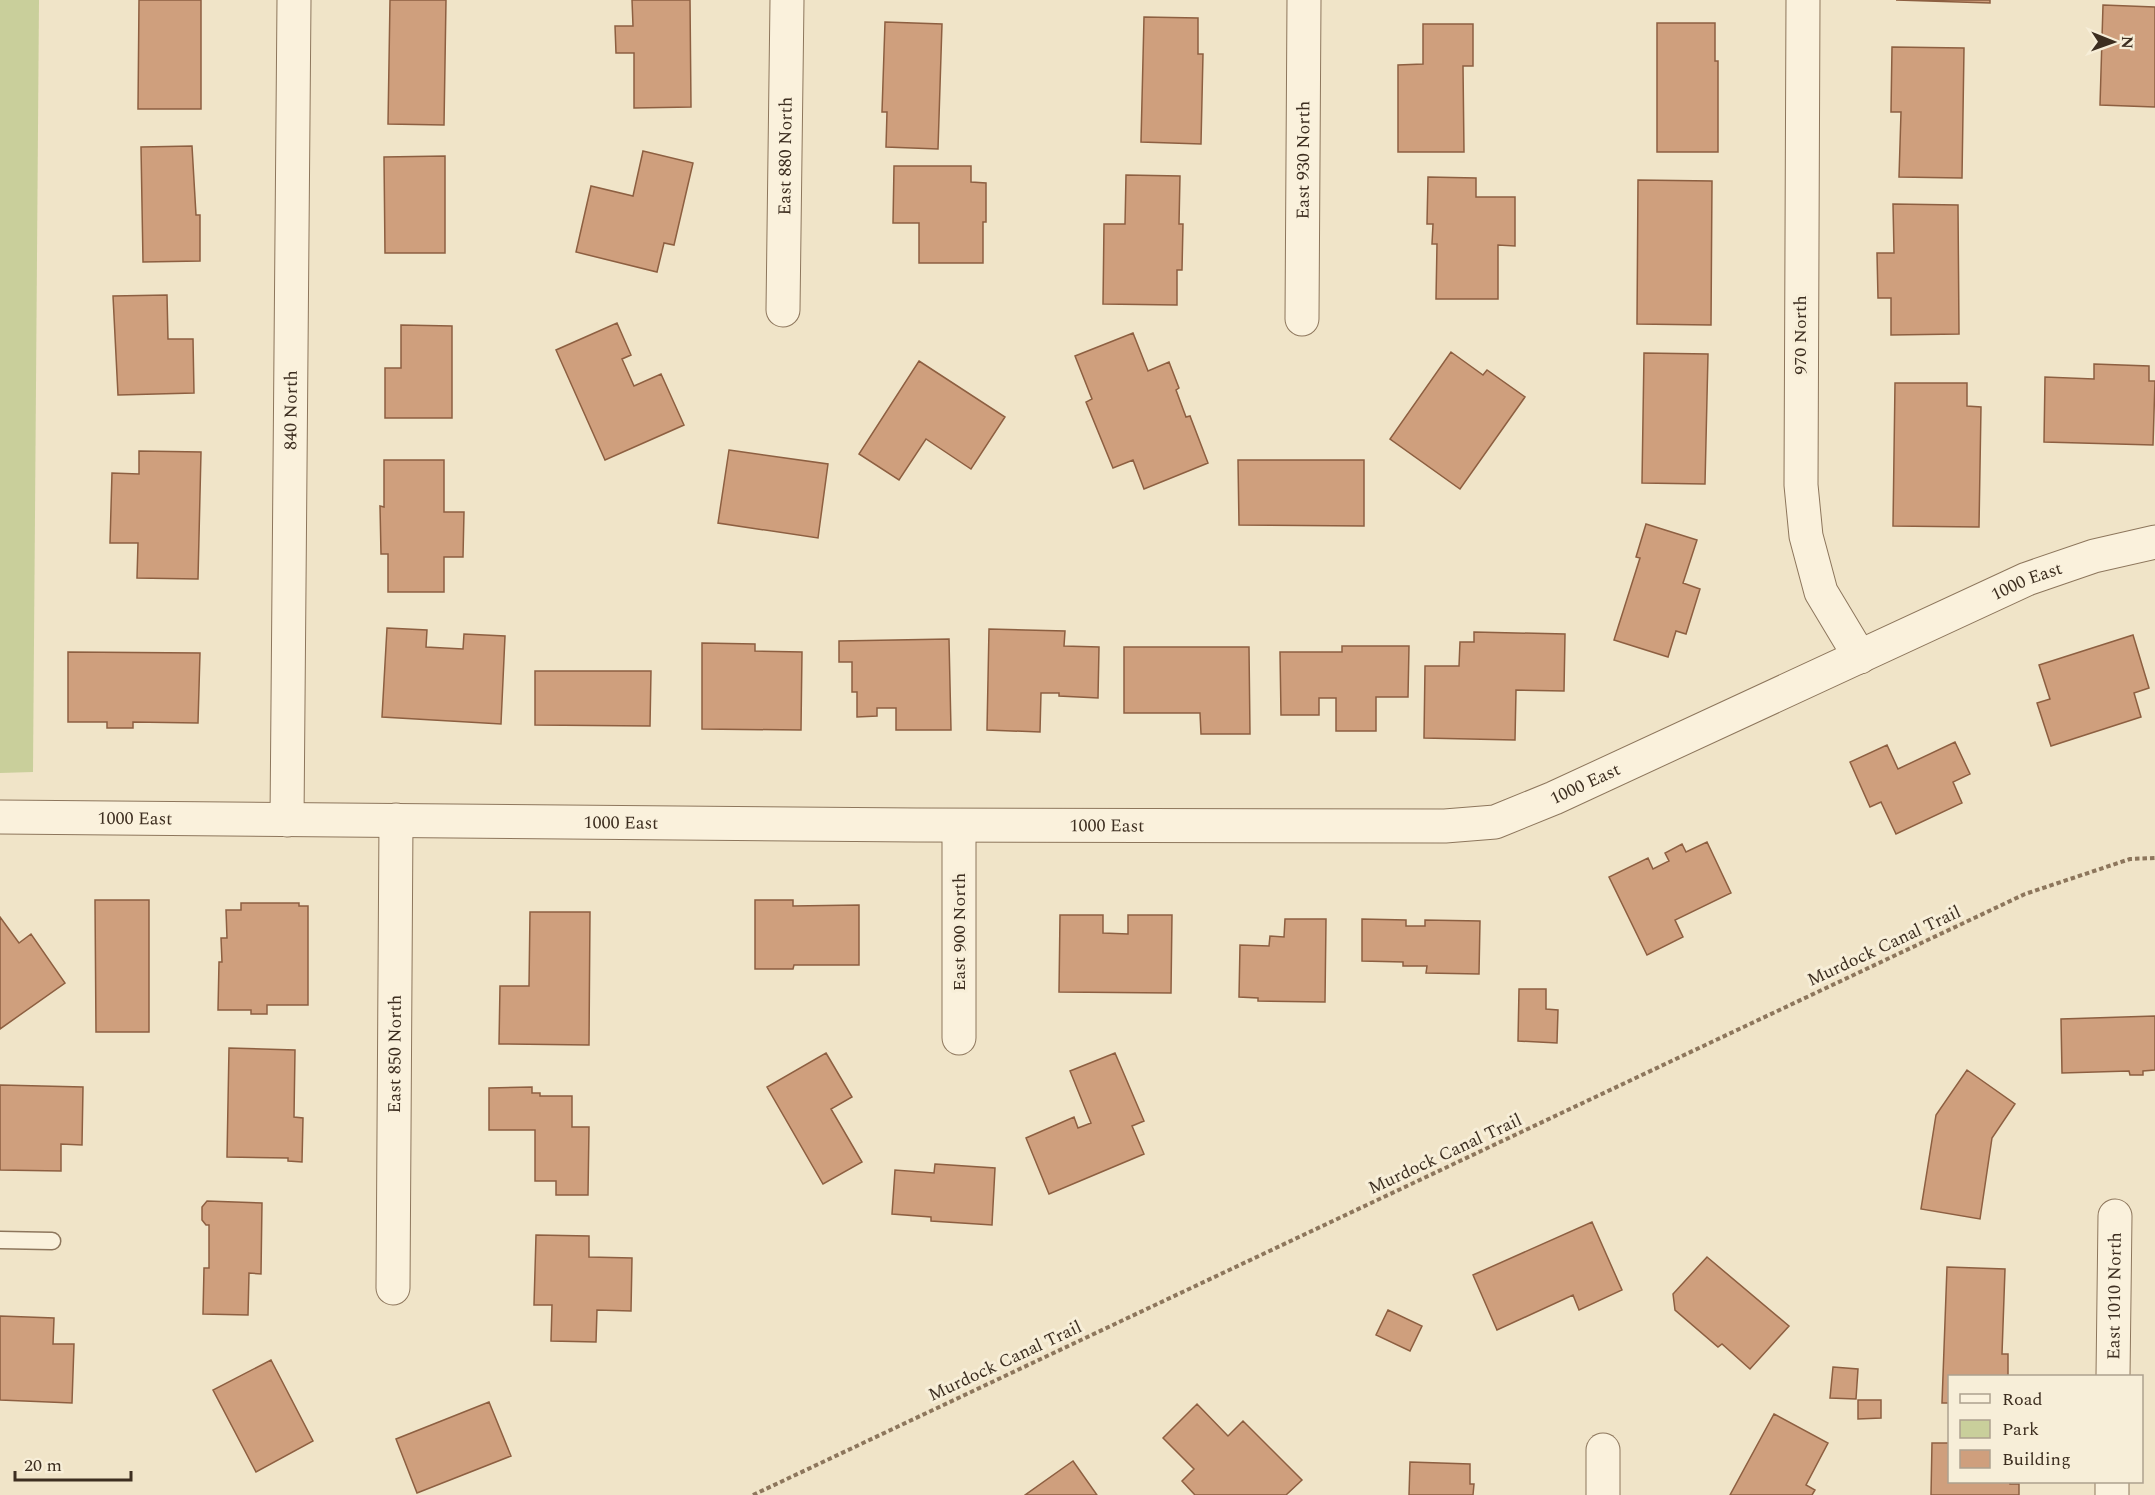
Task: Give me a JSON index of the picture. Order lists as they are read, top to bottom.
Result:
{
  "streets": {
    "street": [
      "East 880 North",
      "East 930 North",
      "970 North",
      "840 North",
      "1000 East",
      "East 900 North",
      "East 850 North",
      "East 1010 North"
    ],
    "path": ["Murdock Canal Trail"]
  },
  "crossings": [
    ["970 North", "1000 East"],
    ["840 North", "1000 East"],
    ["1000 East", "East 900 North"],
    ["1000 East", "East 850 North"]
  ],
  "legend": ["Road", "Park", "Building"],
  "scale_bar": "20 m",
  "north": "right"
}
